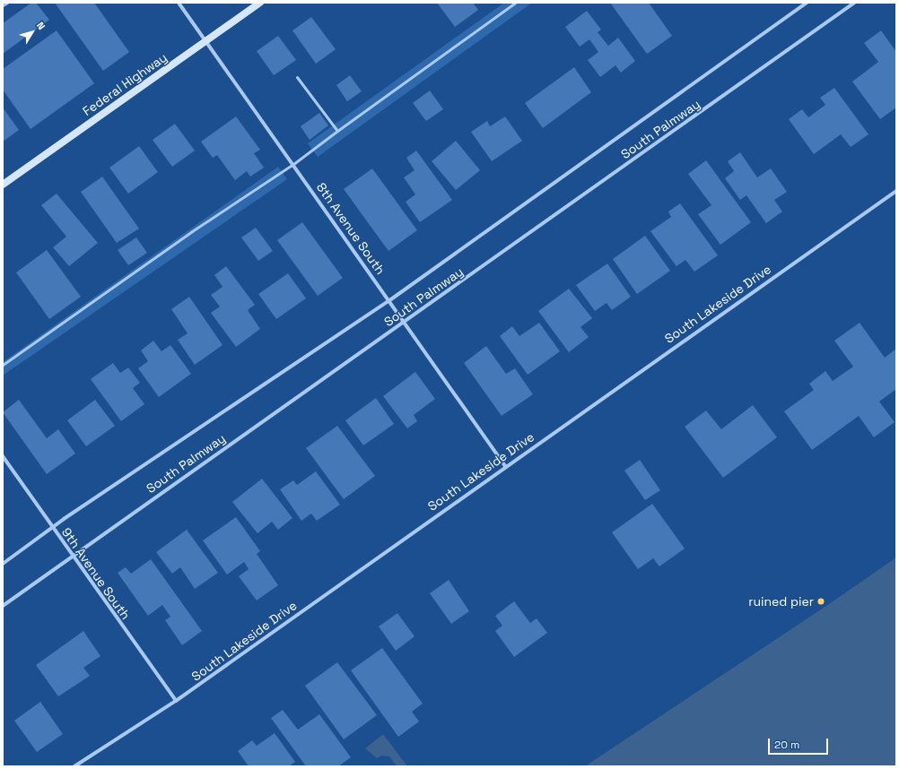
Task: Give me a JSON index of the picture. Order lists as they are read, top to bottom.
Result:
{
  "streets": {
    "main road": ["Federal Highway"],
    "street": [
      "South Palmway",
      "8th Avenue South",
      "South Lakeside Drive",
      "9th Avenue South"
    ]
  },
  "crossings": [
    ["Federal Highway", "8th Avenue South"],
    ["South Palmway", "8th Avenue South"],
    ["South Palmway", "9th Avenue South"],
    ["8th Avenue South", "South Lakeside Drive"],
    ["South Lakeside Drive", "9th Avenue South"]
  ],
  "places": ["ruined pier"],
  "scale_bar": "20 m",
  "north": "top right"
}
